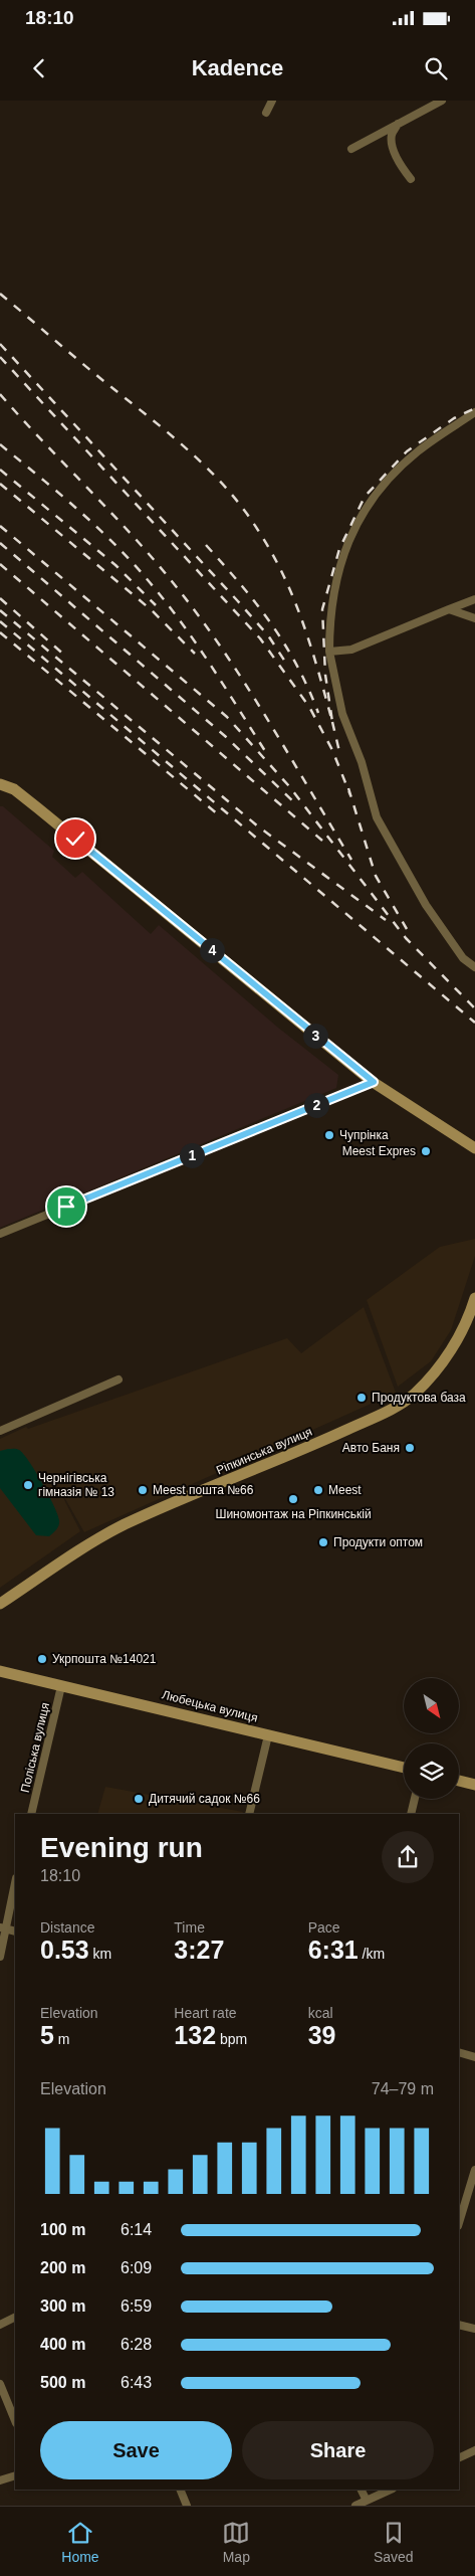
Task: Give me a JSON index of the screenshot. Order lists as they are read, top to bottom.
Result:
{
  "streets": {
    "main road": ["Ріпкинська вулиця", "Любецька вулиця"],
    "street": ["Поліська вулиця"]
  },
  "crossings": [
    ["Любецька вулиця", "Поліська вулиця"]
  ],
  "places": [
    "Чупрінка",
    "Meest Expres",
    "Продуктова база",
    "Авто Баня",
    "Чернігівська гімназія № 13",
    "Meest пошта №66",
    "Meest",
    "Шиномонтаж на Ріпкинській",
    "Продукти оптом",
    "Укрпошта №14021",
    "Дитячий садок №66"
  ],
  "north": "bottom right",
  "page": {
    "status": "18:10",
    "header": "Kadence",
    "pins": [
      "4",
      "3",
      "2",
      "1"
    ],
    "heading": ["Evening run", "18:10"],
    "stats": [
      ["Distance", "0.53 km"],
      ["Time", "3:27"],
      ["Pace", "6:31 /km"],
      ["Elevation", "5 m"],
      ["Heart rate", "132 bpm"],
      ["kcal", "39"]
    ],
    "chart": ["Elevation", "74–79 m"],
    "list": [
      {
        "name": "100 m",
        "note": "6:14"
      },
      {
        "name": "200 m",
        "note": "6:09"
      },
      {
        "name": "300 m",
        "note": "6:59"
      },
      {
        "name": "400 m",
        "note": "6:28"
      },
      {
        "name": "500 m",
        "note": "6:43"
      }
    ],
    "buttons": ["Save", "Share"],
    "tabs": ["Home", "Map", "Saved"]
  }
}
